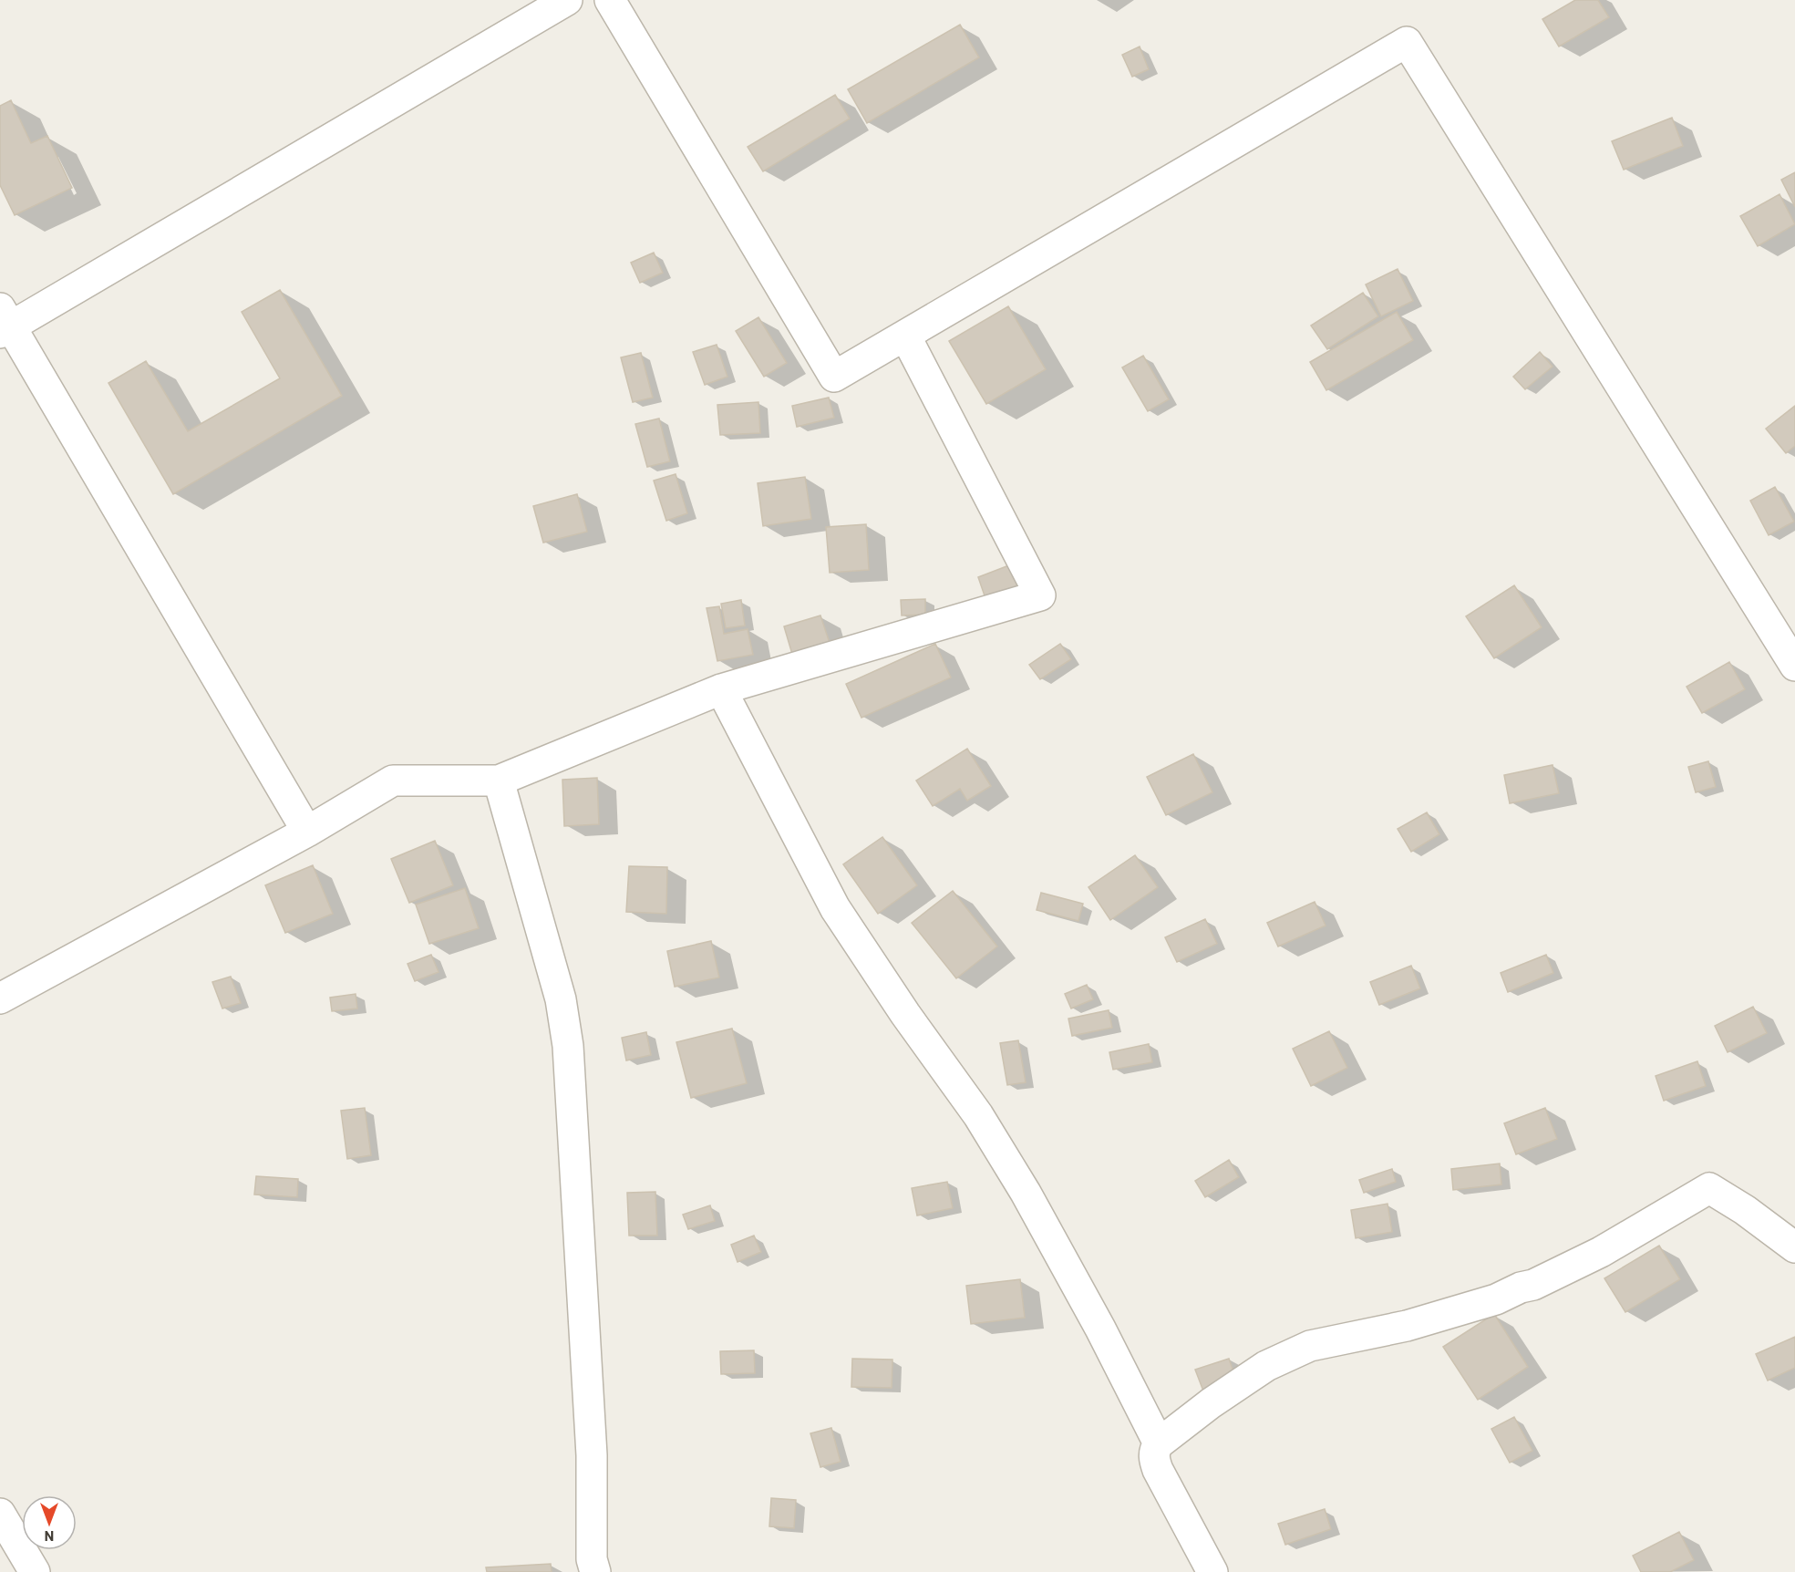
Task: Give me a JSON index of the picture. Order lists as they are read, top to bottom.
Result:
{
  "north": "bottom"
}
